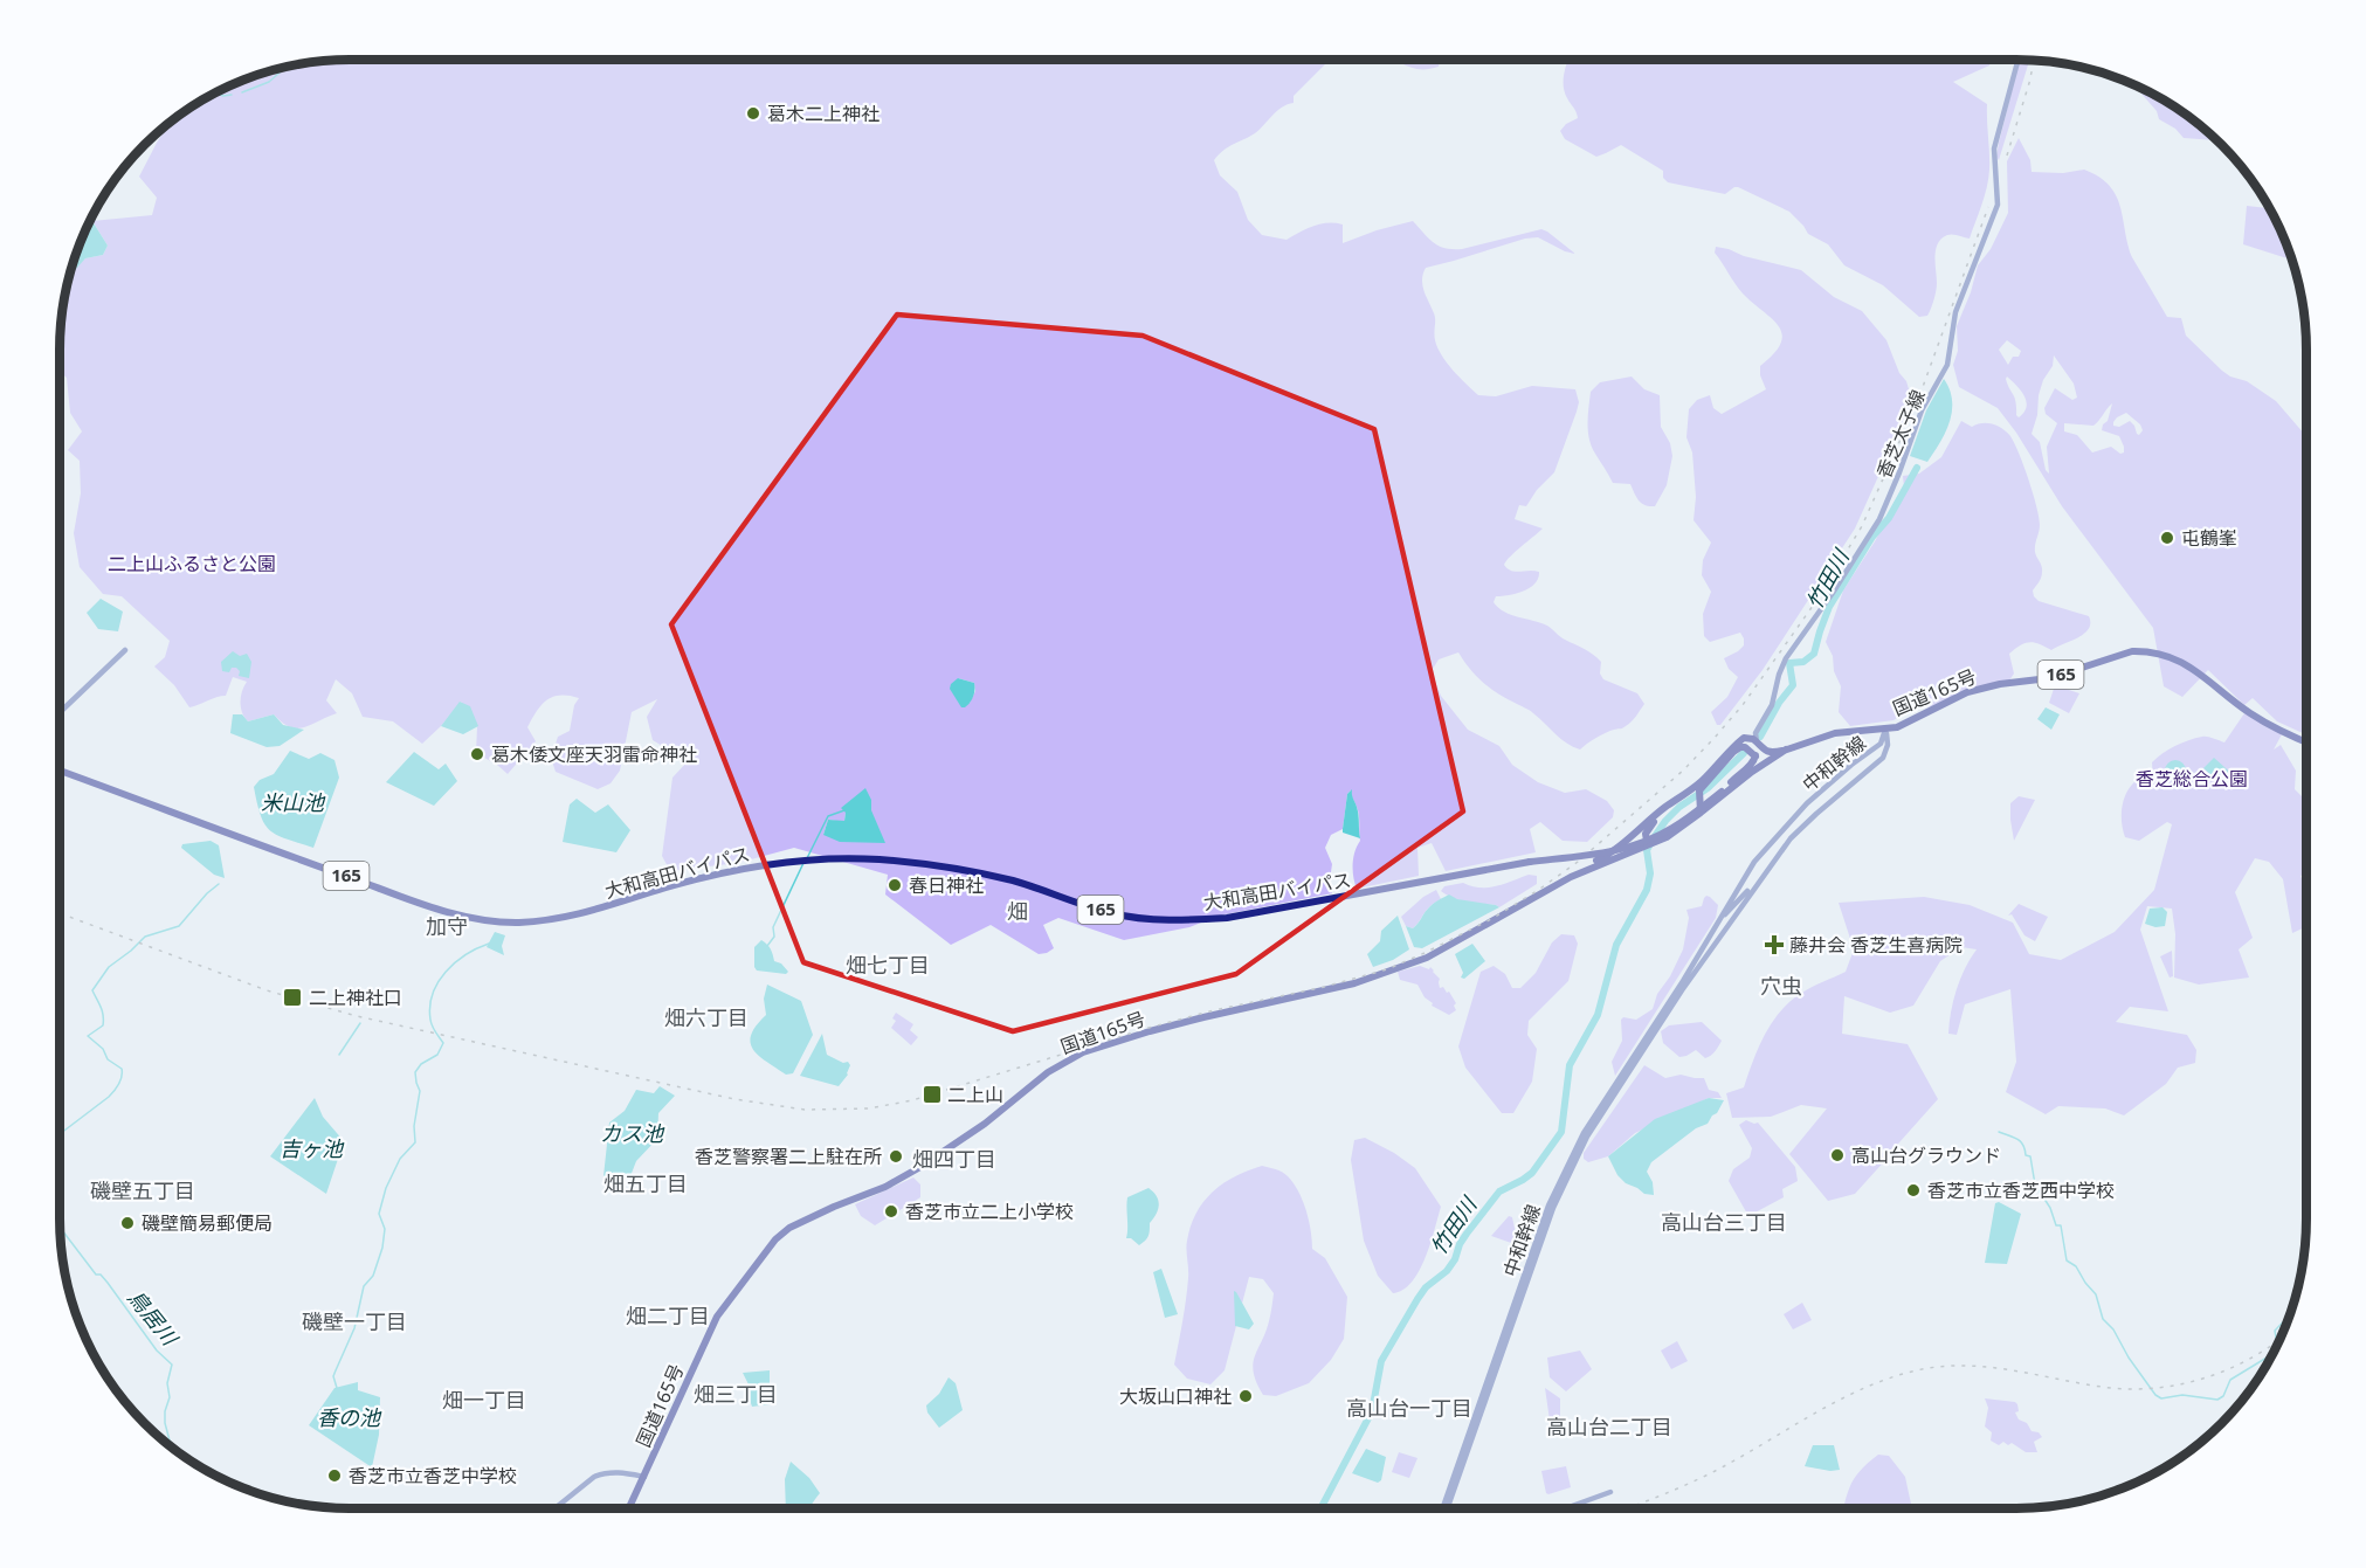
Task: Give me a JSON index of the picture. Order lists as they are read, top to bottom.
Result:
{
  "streets": {
    "highway": ["165", "国道165号", "大和高田バイパス"],
    "main road": ["香芝太子線", "中和幹線"]
  },
  "crossings": [
    ["香芝太子線", "国道165号"],
    ["165", "国道165号"],
    ["165", "大和高田バイパス"],
    ["国道165号", "中和幹線"],
    ["国道165号", "大和高田バイパス"]
  ],
  "districts": [
    "畑",
    "加守",
    "畑七丁目",
    "穴虫",
    "畑六丁目",
    "畑四丁目",
    "畑五丁目",
    "磯壁五丁目",
    "高山台三丁目",
    "畑二丁目",
    "磯壁一丁目",
    "畑三丁目",
    "畑一丁目",
    "高山台一丁目",
    "高山台二丁目"
  ],
  "water": [
    "竹田川",
    "米山池",
    "カス池",
    "吉ヶ池",
    "鳥居川",
    "香の池"
  ],
  "parks": ["二上山ふるさと公園", "香芝総合公園"],
  "places": {
    "other": [
      "葛木二上神社",
      "屯鶴峯",
      "葛木倭文座天羽雷命神社",
      "春日神社",
      "高山台グラウンド",
      "香芝警察署二上駐在所",
      "香芝市立香芝西中学校",
      "香芝市立二上小学校",
      "磯壁簡易郵便局",
      "大坂山口神社",
      "香芝市立香芝中学校"
    ],
    "health": ["藤井会 香芝生喜病院"],
    "transit": ["二上神社口", "二上山"]
  }
}
